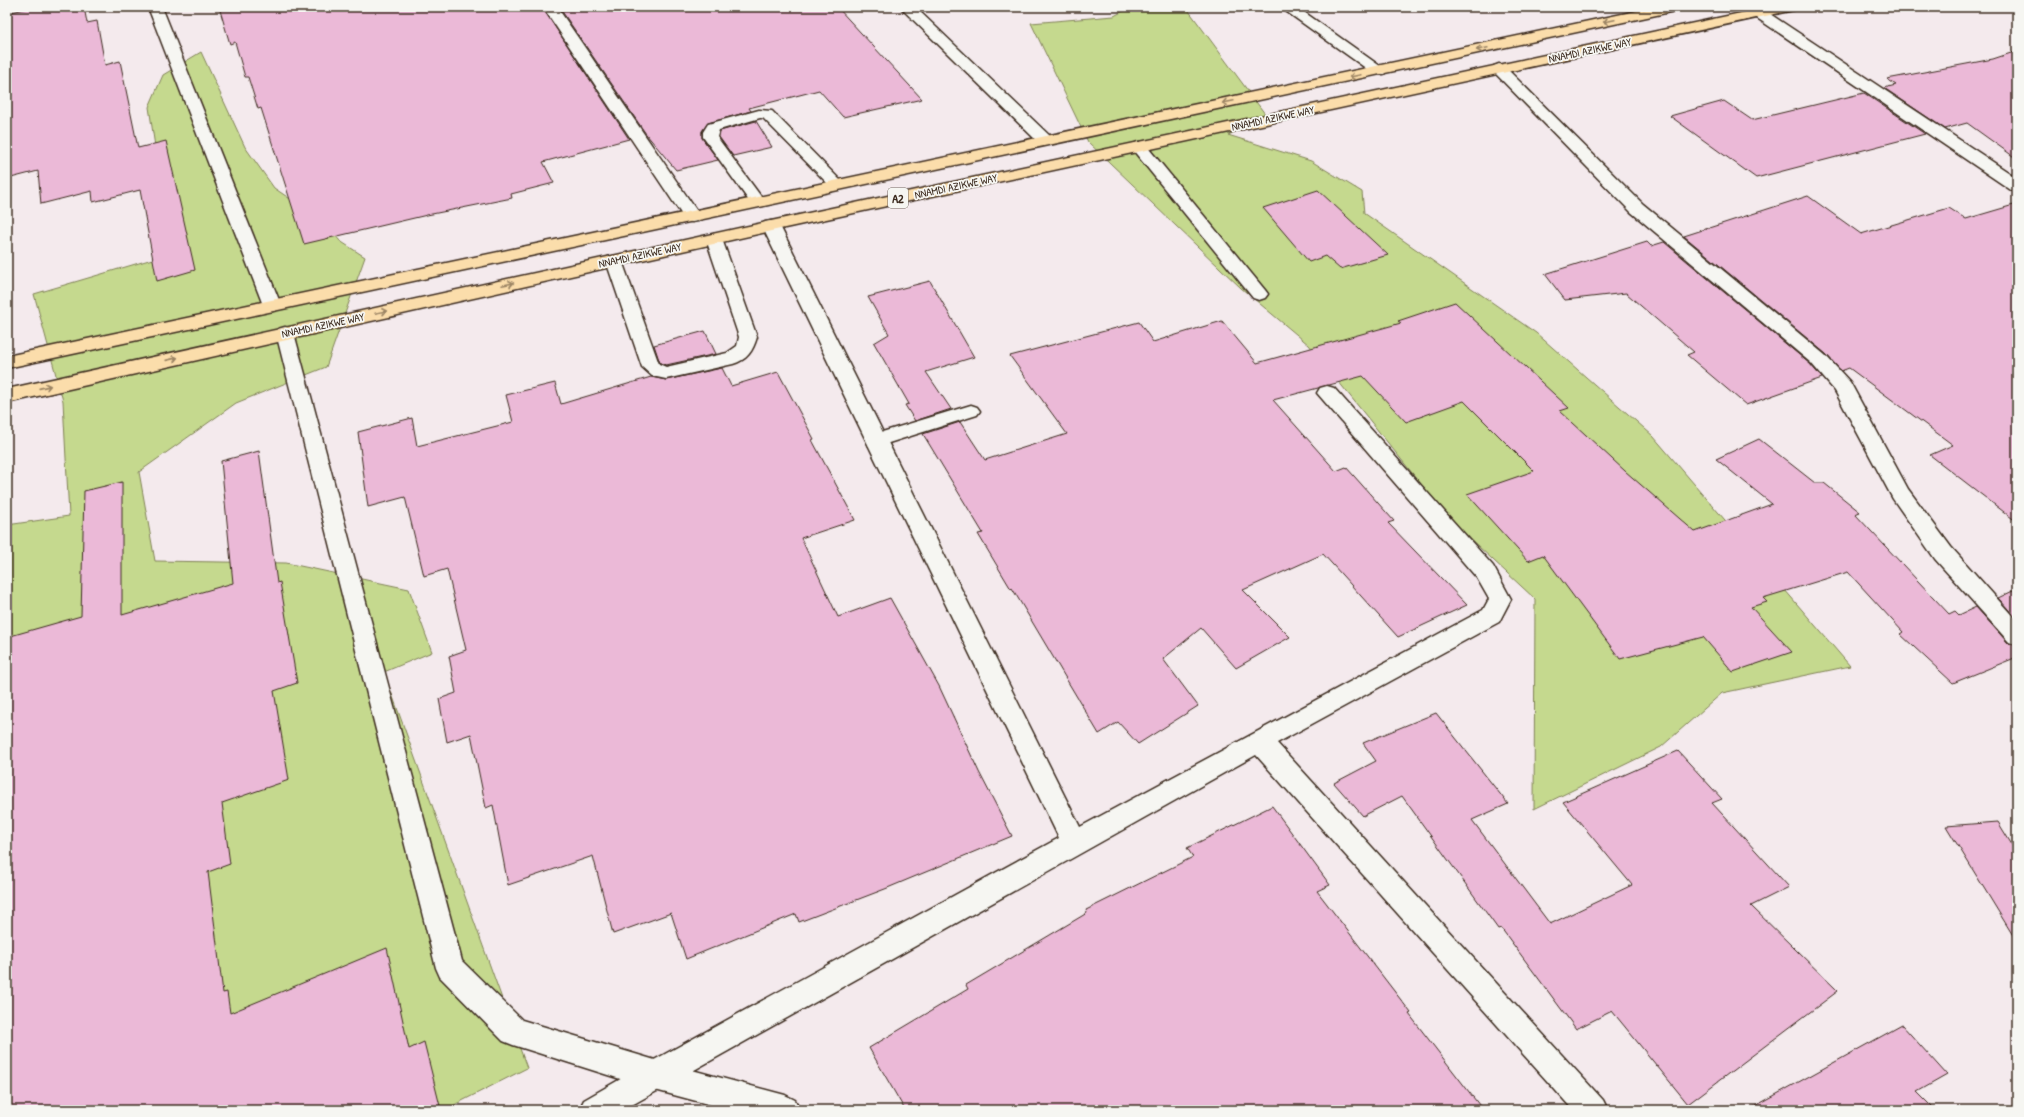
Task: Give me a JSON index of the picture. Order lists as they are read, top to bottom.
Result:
{
  "streets": {
    "highway": ["NNAMDI AZIKWE WAY", "A2"]
  }
}
